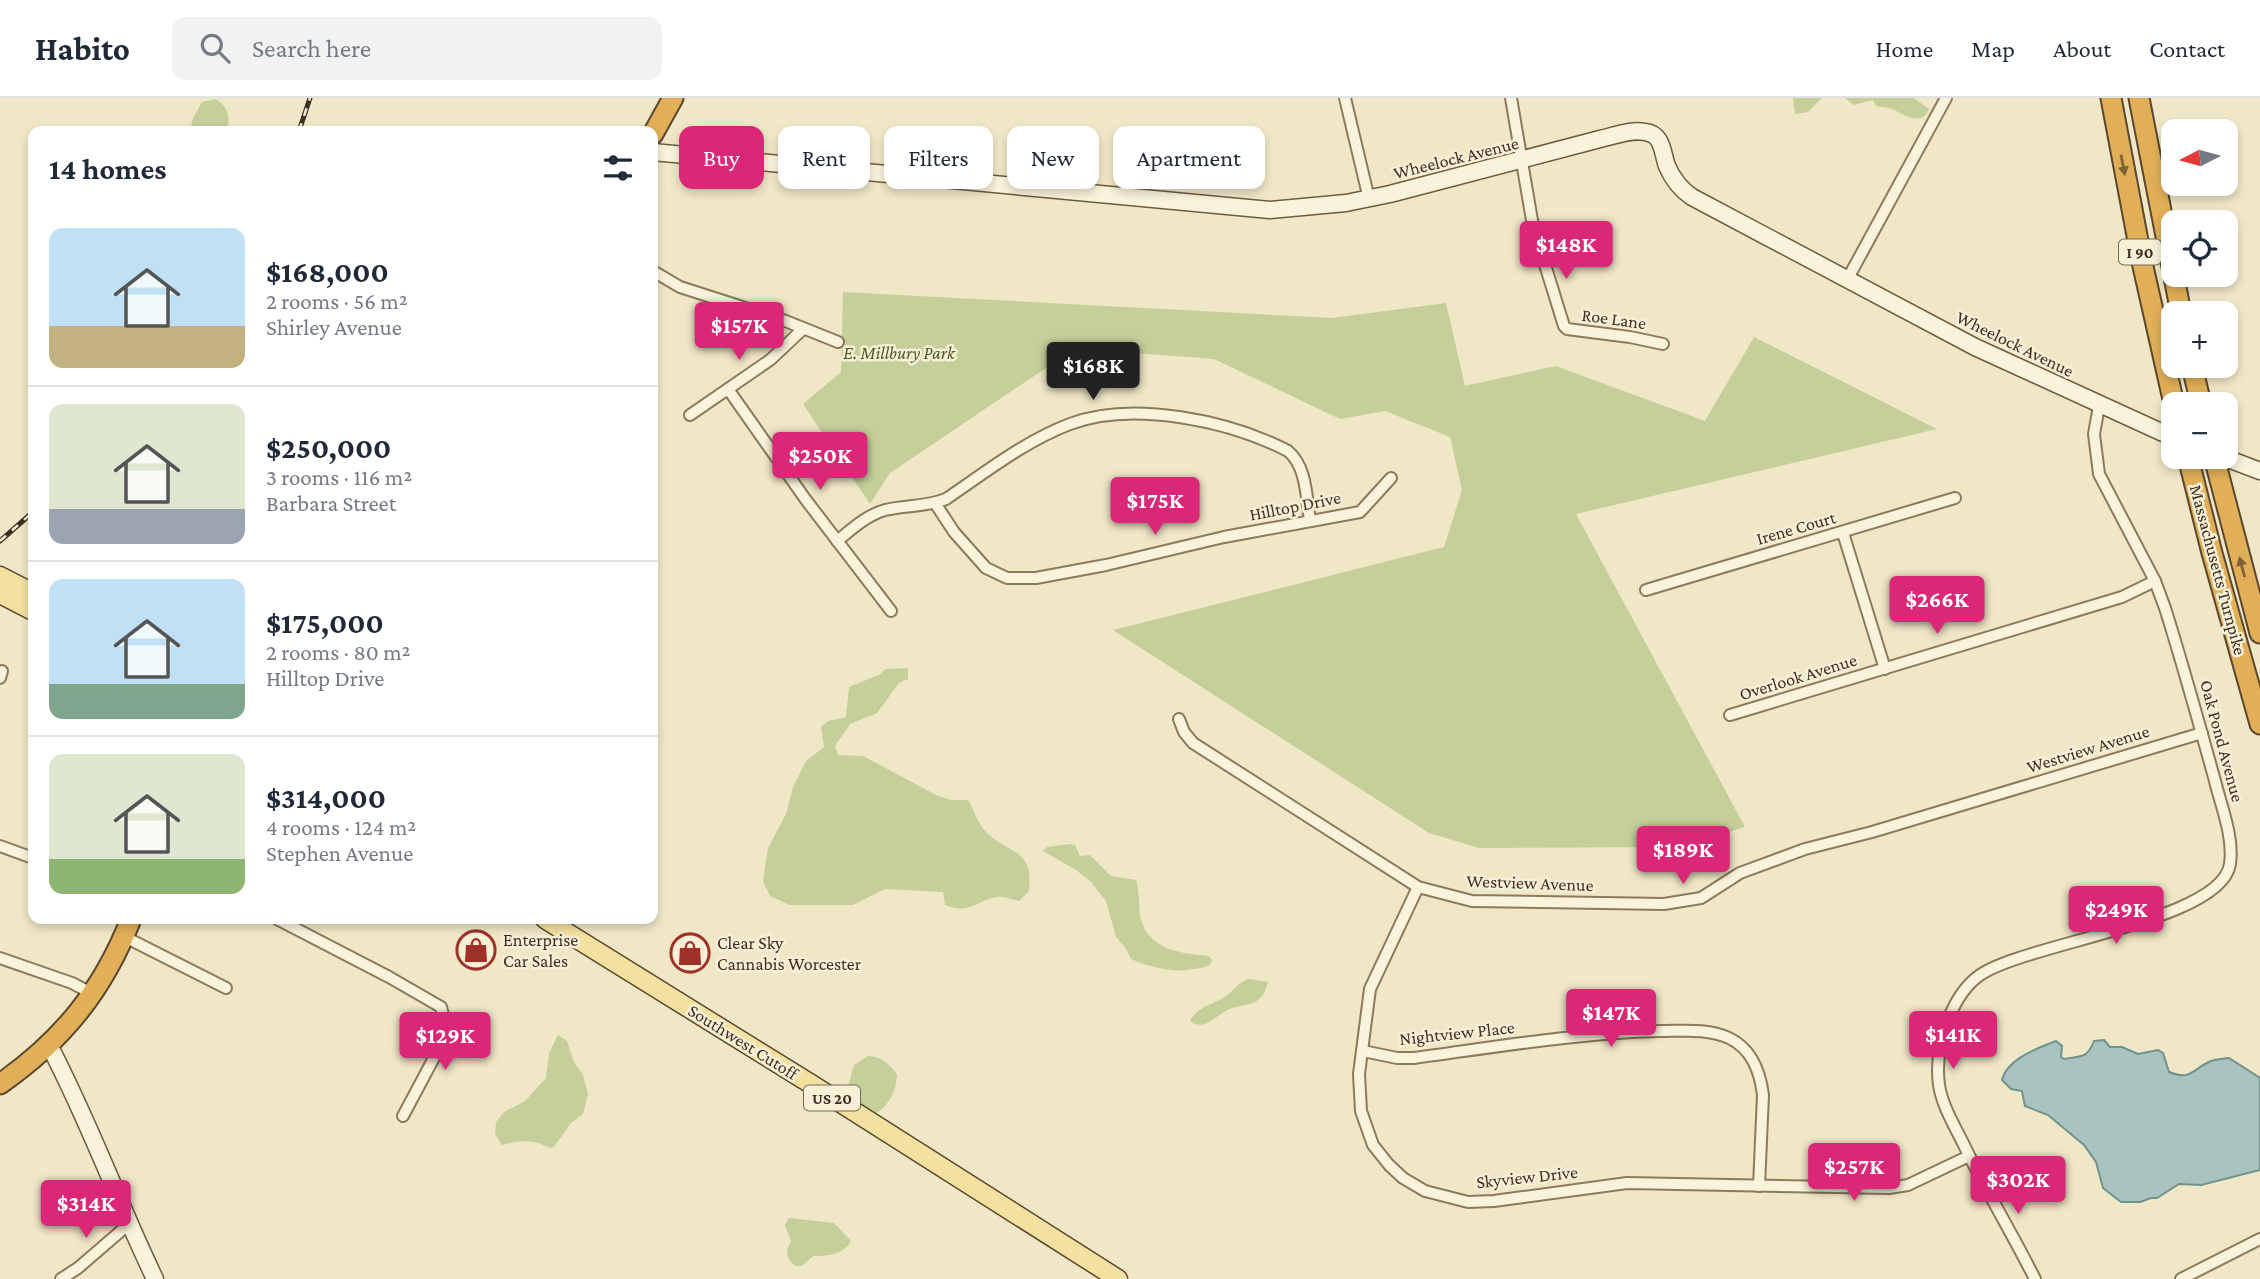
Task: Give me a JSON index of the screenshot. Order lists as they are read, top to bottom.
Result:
{
  "streets": {
    "highway": ["I 90", "Massachusetts Turnpike"],
    "main road": ["Southwest Cutoff", "US 20"],
    "street": [
      "Wheelock Avenue",
      "Roe Lane",
      "Hilltop Drive",
      "Irene Court",
      "Overlook Avenue",
      "Oak Pond Avenue",
      "Westview Avenue",
      "Nightview Place",
      "Skyview Drive"
    ]
  },
  "crossings": [
    ["Wheelock Avenue", "Roe Lane"],
    ["Wheelock Avenue", "Oak Pond Avenue"],
    ["Overlook Avenue", "Oak Pond Avenue"],
    ["Oak Pond Avenue", "Westview Avenue"],
    ["Oak Pond Avenue", "Skyview Drive"],
    ["Westview Avenue", "Skyview Drive"],
    ["Nightview Place", "Skyview Drive"]
  ],
  "parks": ["E. Millbury Park"],
  "places": {
    "shop": ["Enterprise Car Sales", "Clear Sky Cannabis Worcester"]
  },
  "north": "left",
  "page": {
    "header": "Habito",
    "search": "Search here",
    "nav": [
      "Home",
      "Map",
      "About",
      "Contact"
    ],
    "map_buttons": ["+", "−"],
    "chip": [
      "Buy",
      "Rent",
      "Filters",
      "New",
      "Apartment"
    ],
    "heading": "14 homes",
    "list": [
      {
        "name": "$168,000",
        "note": "2 rooms · 56 m² · Shirley Avenue"
      },
      {
        "name": "$250,000",
        "note": "3 rooms · 116 m² · Barbara Street"
      },
      {
        "name": "$175,000",
        "note": "2 rooms · 80 m² · Hilltop Drive"
      },
      {
        "name": "$314,000",
        "note": "4 rooms · 124 m² · Stephen Avenue"
      }
    ],
    "price": [
      "$148K",
      "$157K",
      "$168K",
      "$250K",
      "$175K",
      "$266K",
      "$189K",
      "$249K",
      "$147K",
      "$141K",
      "$129K",
      "$257K",
      "$302K",
      "$314K"
    ]
  }
}
